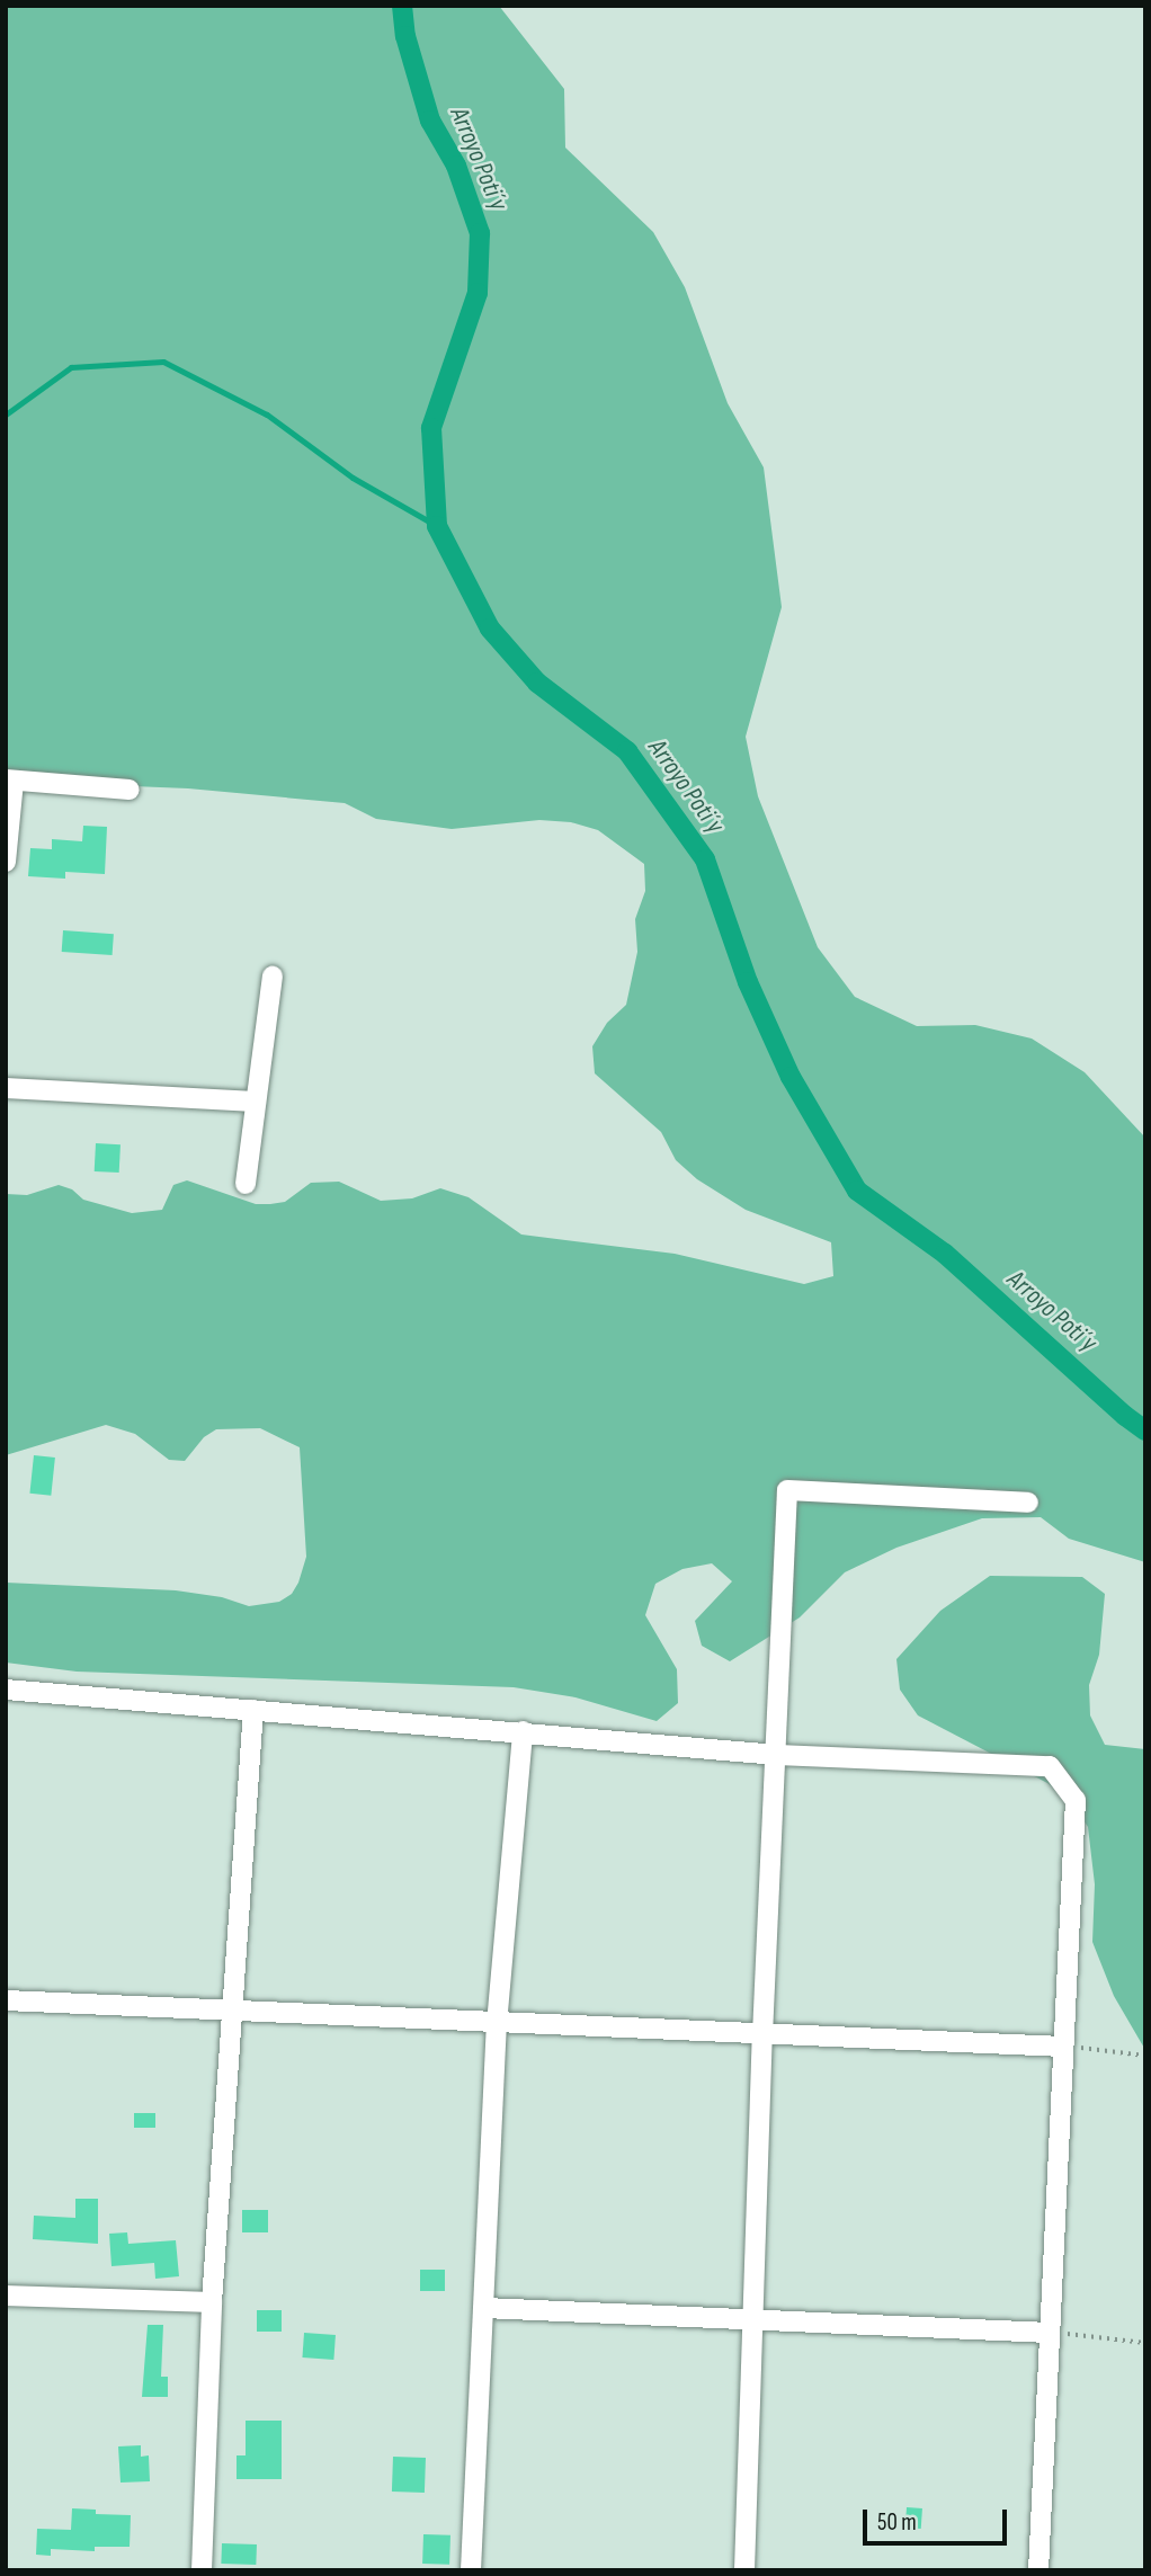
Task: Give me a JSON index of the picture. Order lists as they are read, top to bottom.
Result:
{
  "water": ["Arroyo Poti´y"],
  "scale_bar": "50 m"
}
